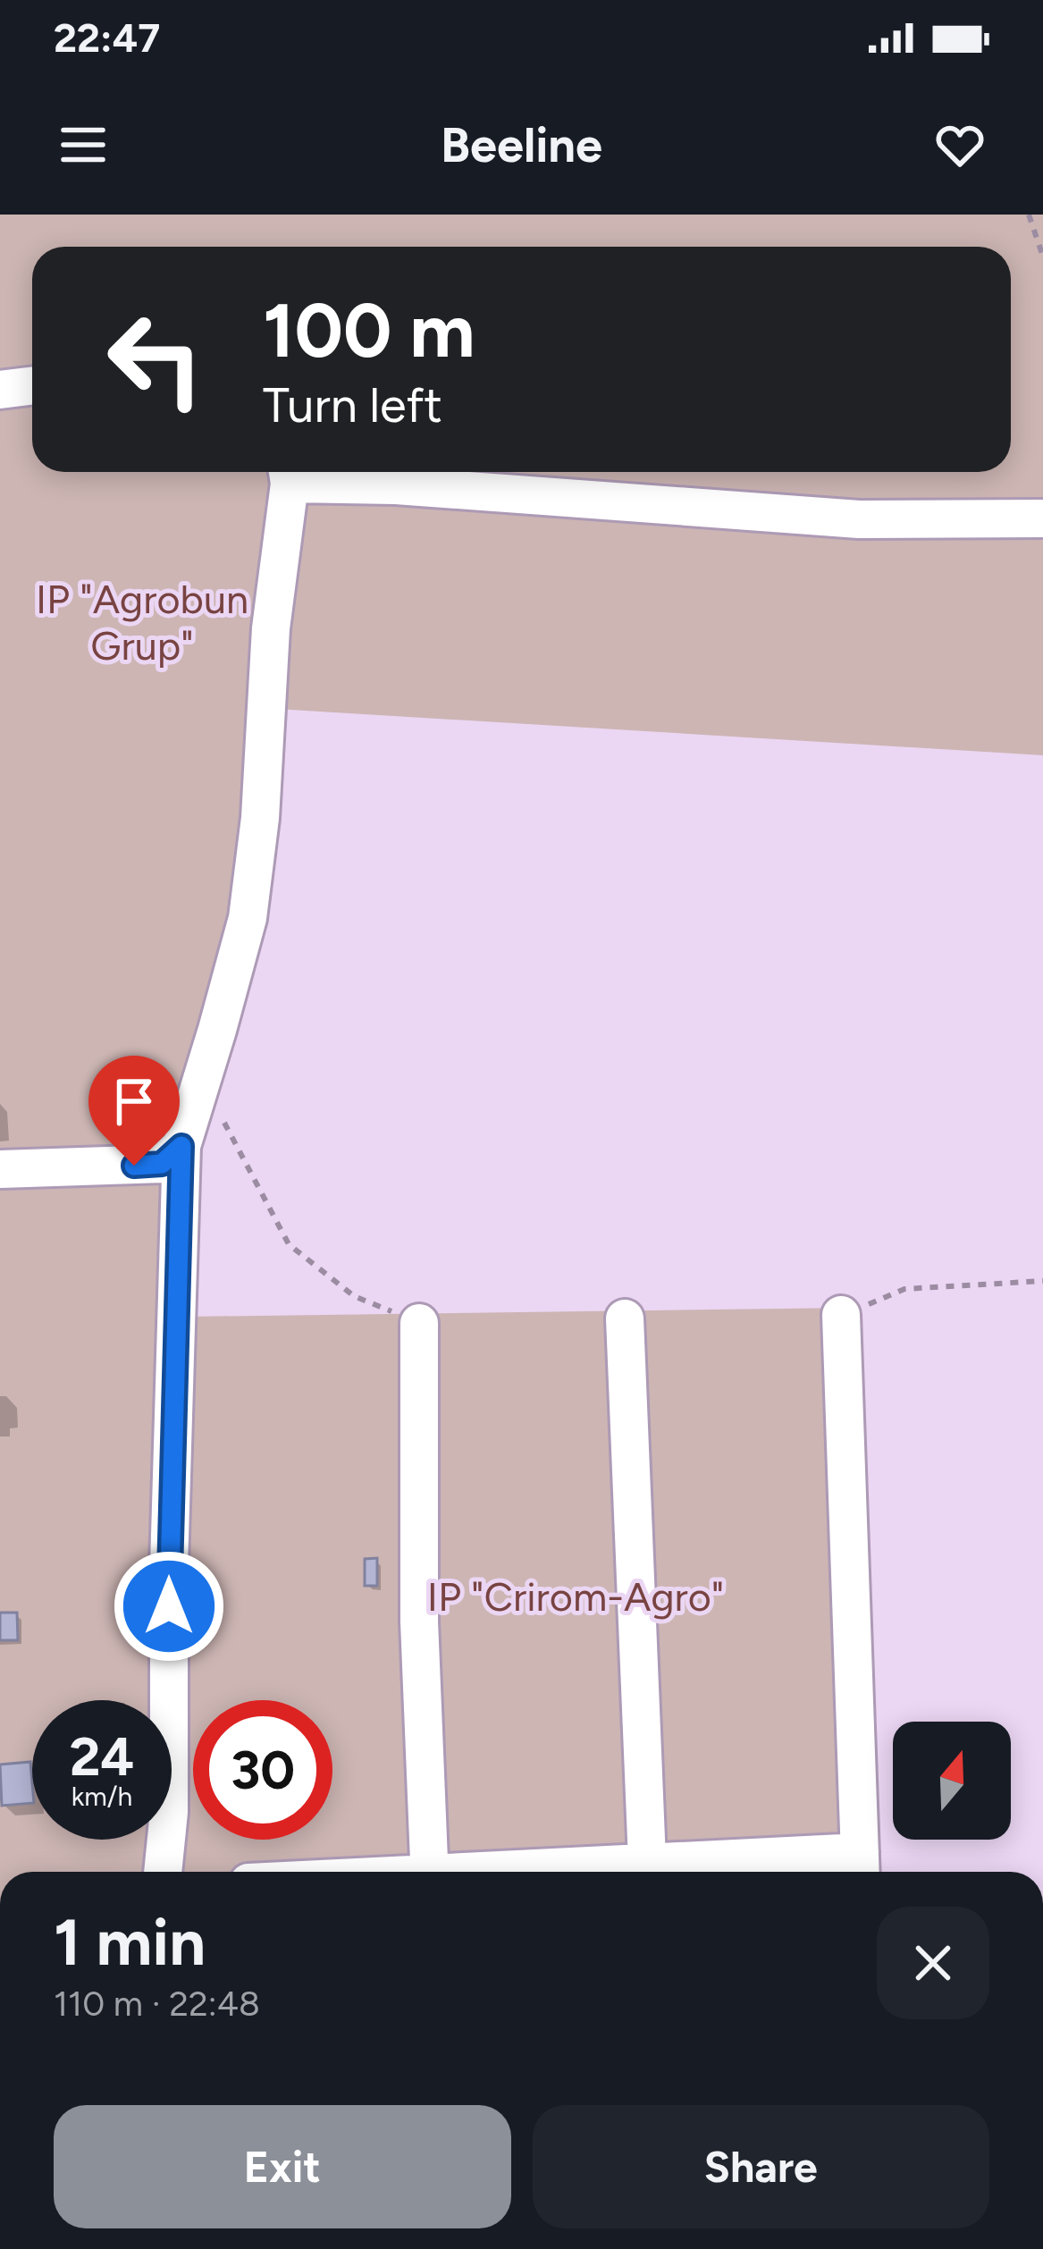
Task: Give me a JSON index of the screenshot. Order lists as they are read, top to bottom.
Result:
{
  "parks": ["IP \"Agrobun Grup\"", "IP \"Crirom-Agro\""],
  "north": "top",
  "page": {
    "status": "22:47",
    "header": "Beeline",
    "turn": ["100 m", "Turn left"],
    "speed": "24 km/h",
    "limit": "30",
    "heading": ["1 min", "110 m · 22:48"],
    "buttons": ["Exit", "Share"]
  }
}
